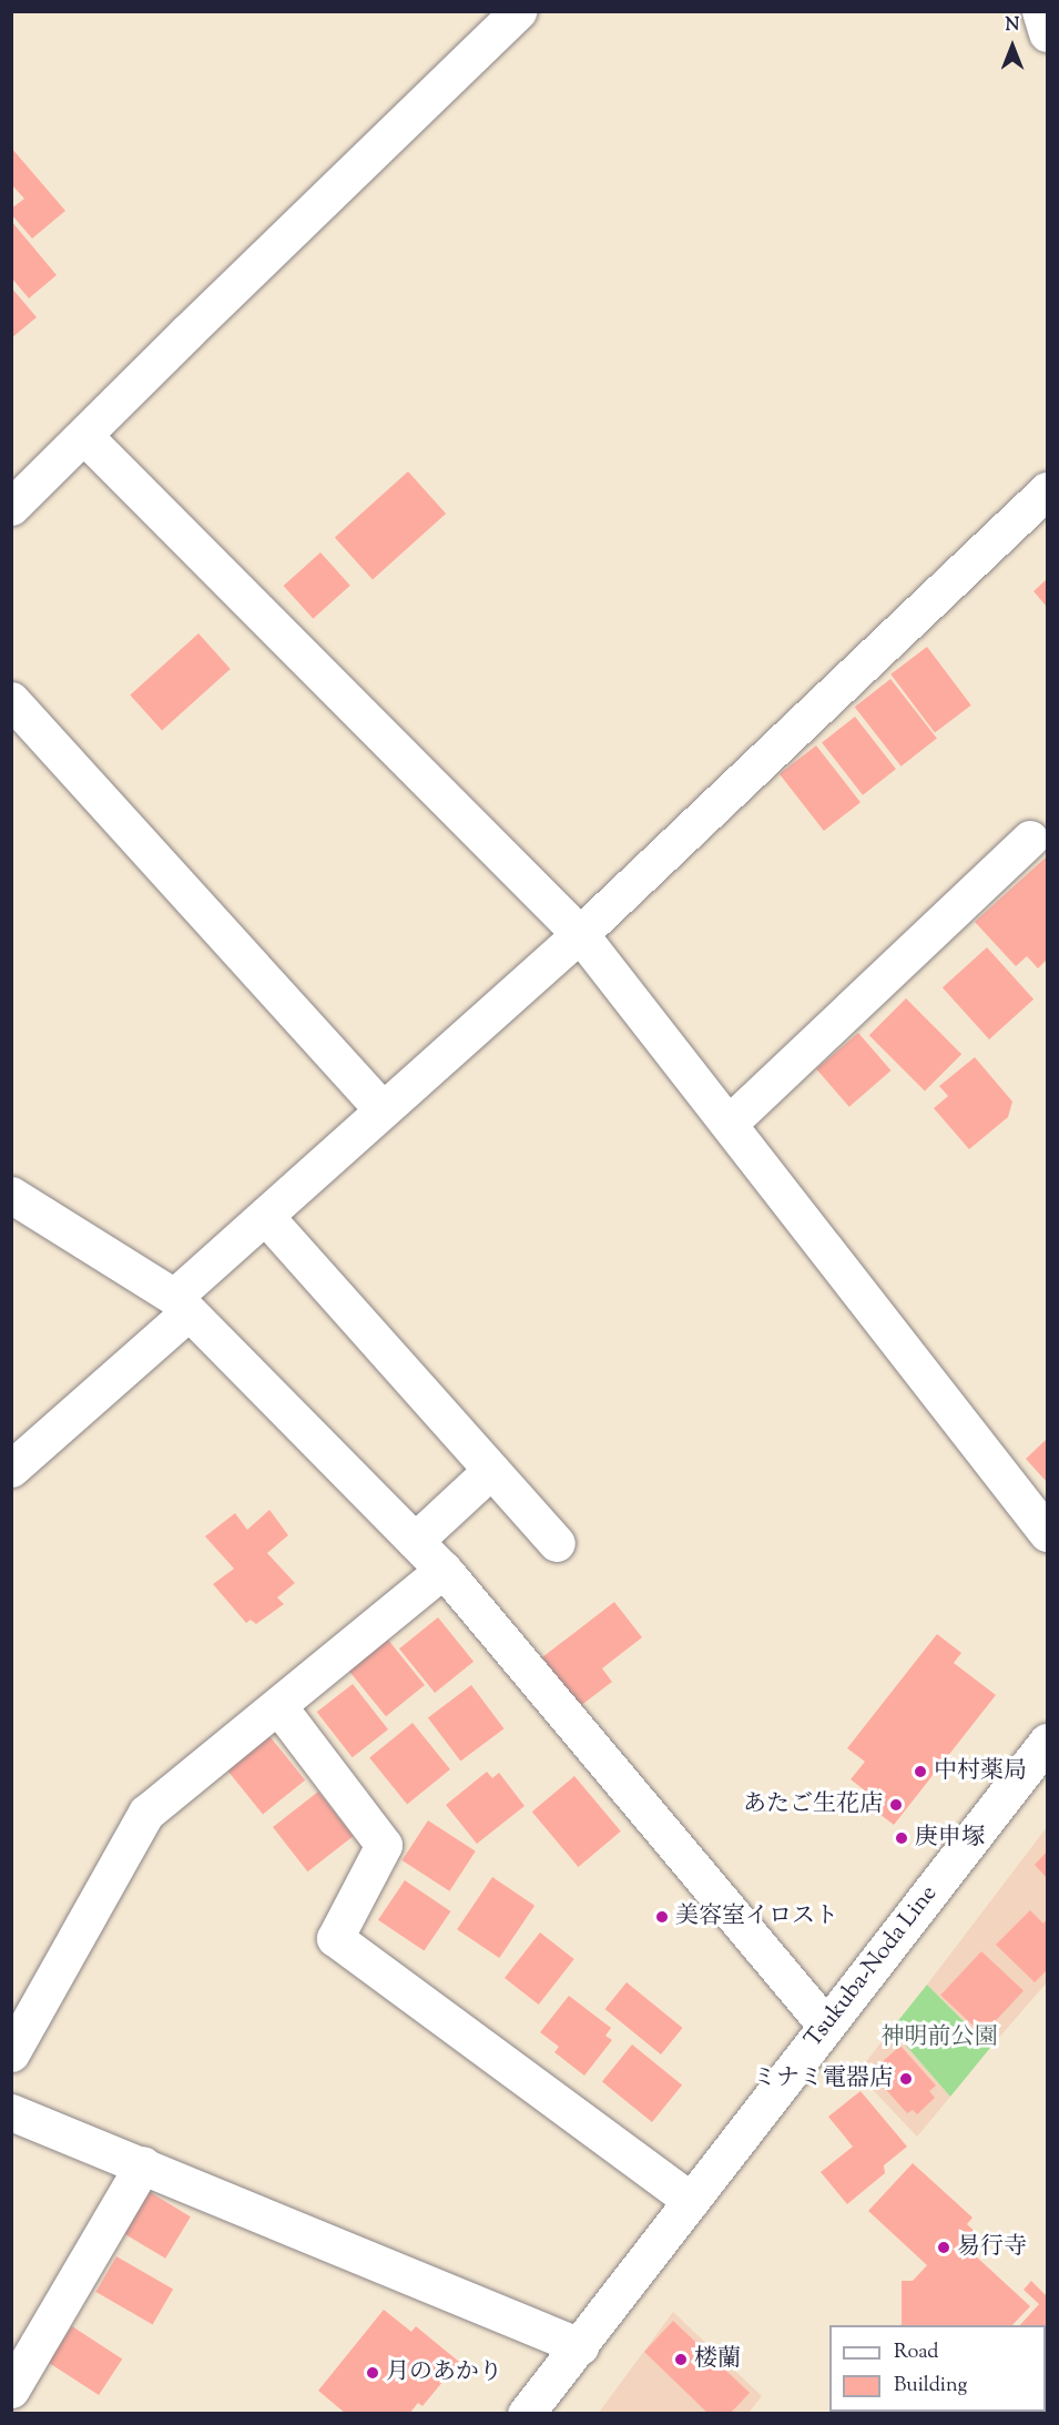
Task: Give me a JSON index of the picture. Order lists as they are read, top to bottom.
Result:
{
  "streets": {
    "main road": ["Tsukuba-Noda Line"]
  },
  "parks": ["神明前公園"],
  "places": [
    "中村薬局",
    "あたご生花店",
    "庚申塚",
    "美容室イロスト",
    "ミナミ電器店",
    "易行寺",
    "楼蘭",
    "月のあかり"
  ],
  "legend": ["Road", "Building"],
  "north": "top"
}
